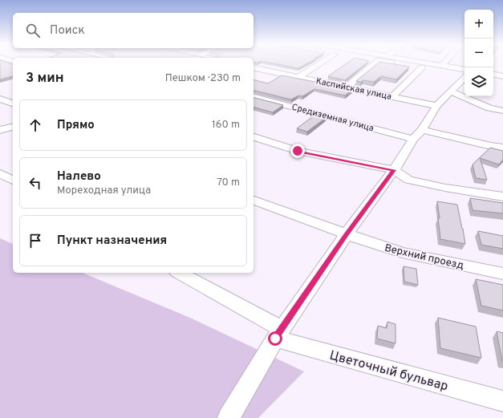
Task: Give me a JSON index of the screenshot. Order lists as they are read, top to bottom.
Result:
{
  "streets": {
    "street": [
      "Каспийская улица",
      "Средиземная улица",
      "Верхний проезд",
      "Цветочный бульвар"
    ]
  },
  "page": {
    "map_buttons": ["+", "−"],
    "search": "Поиск",
    "heading": ["3 мин", "Пешком · 230 m"],
    "list": [
      ["Прямо", "160 m"],
      ["Налево", "Мореходная улица", "70 m"],
      "Пункт назначения"
    ]
  }
}
